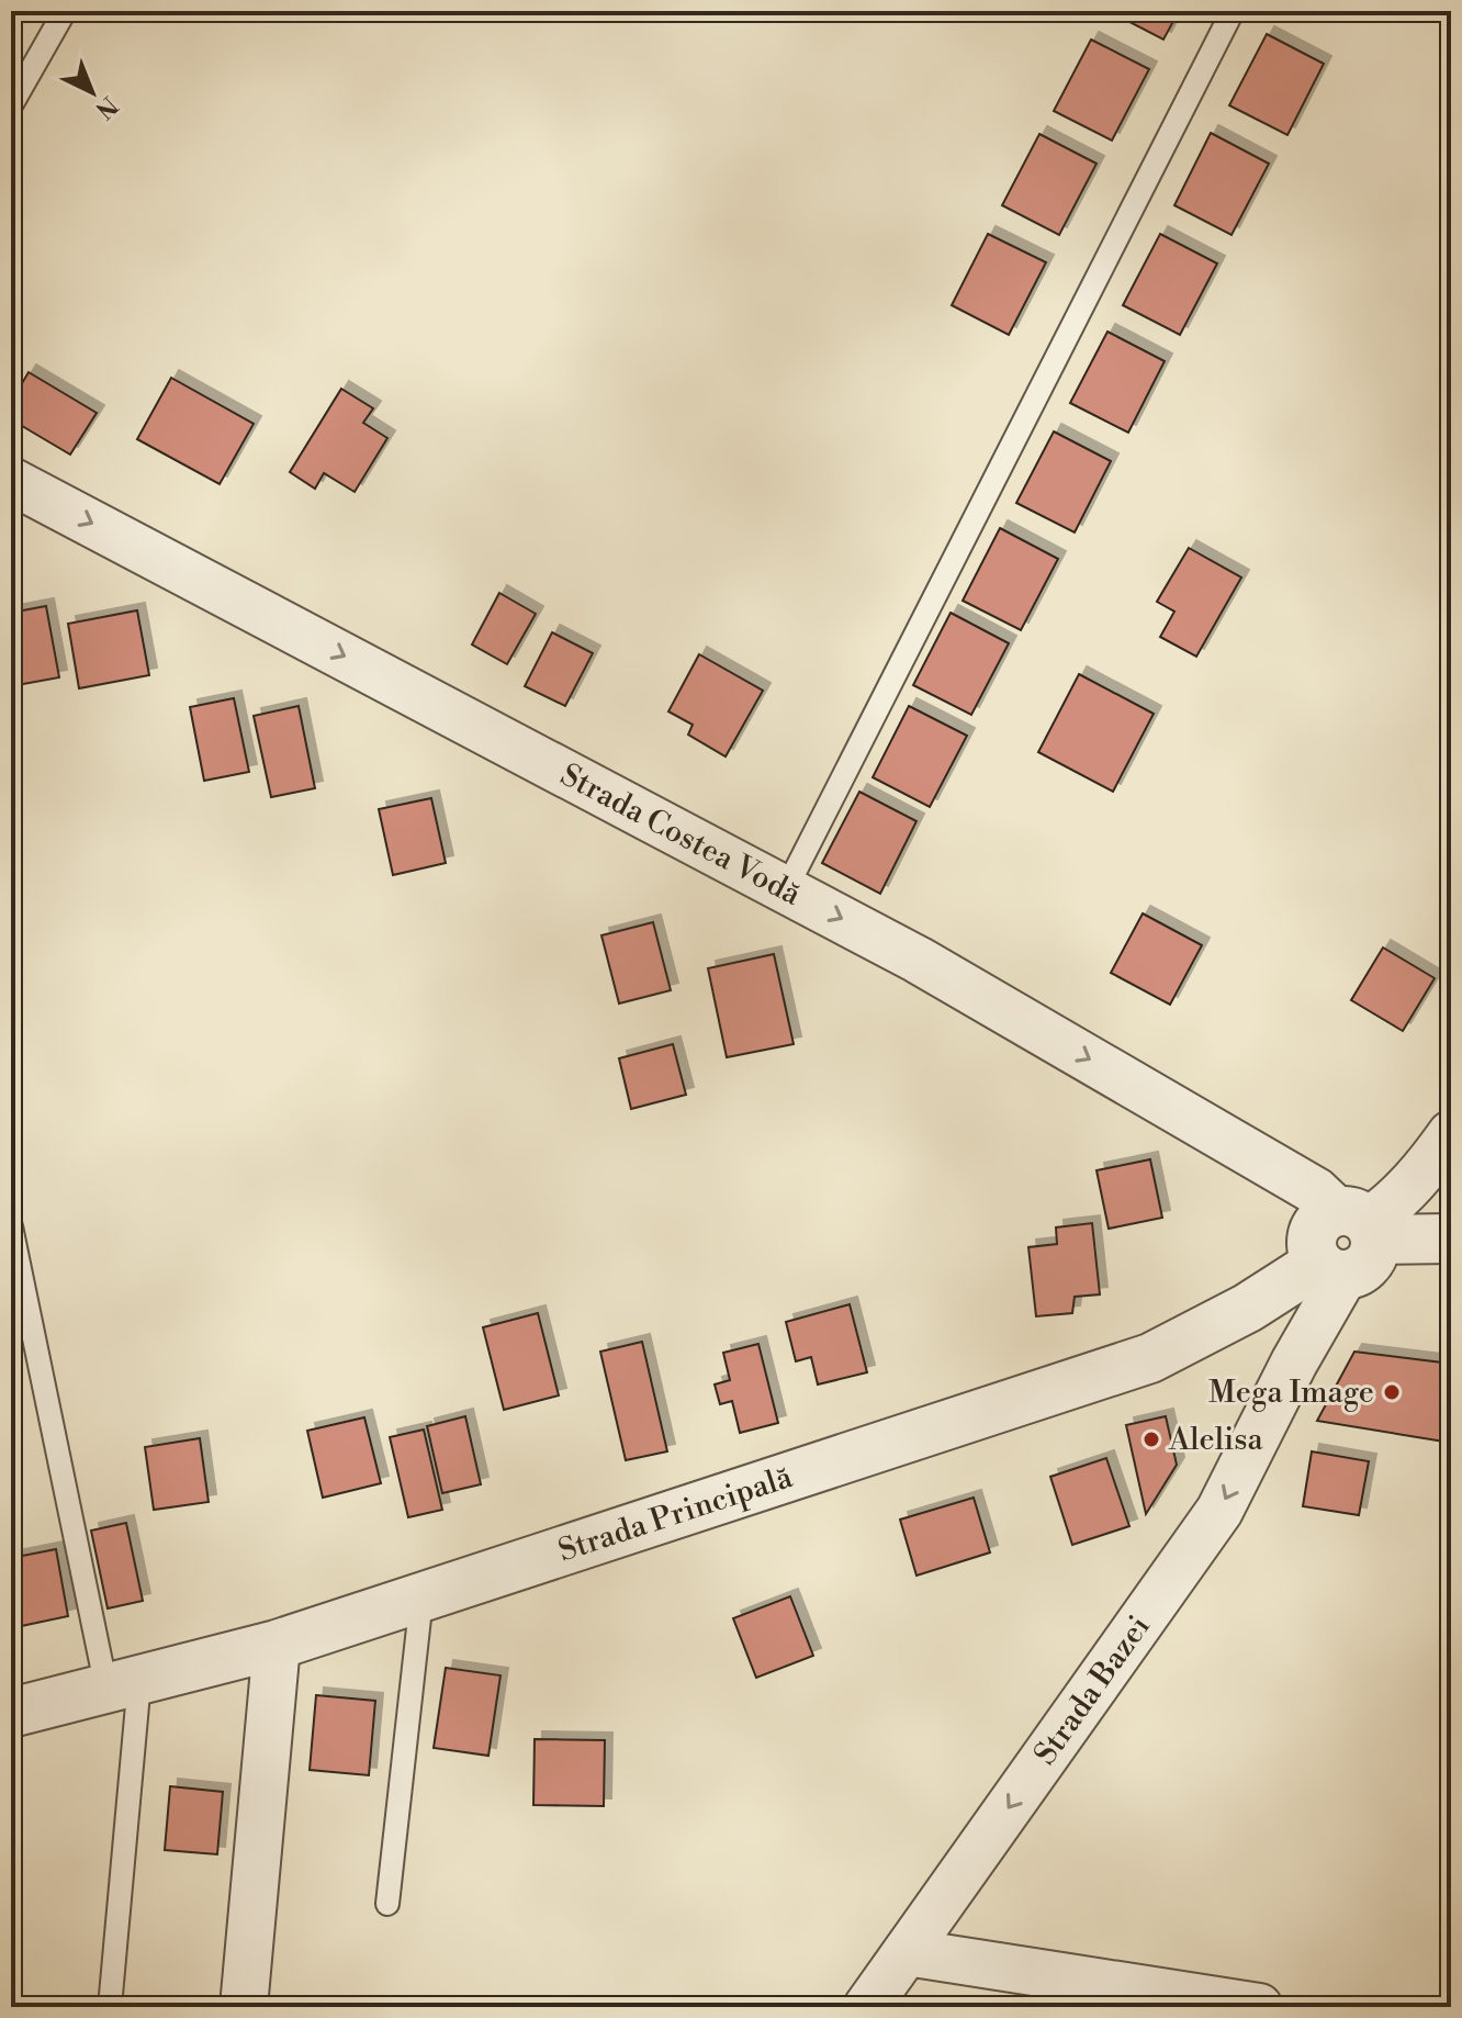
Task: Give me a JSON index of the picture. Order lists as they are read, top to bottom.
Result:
{
  "streets": {
    "street": ["Strada Costea Vodă", "Strada Principală", "Strada Bazei"]
  },
  "crossings": [
    ["Strada Costea Vodă", "Strada Principală"],
    ["Strada Costea Vodă", "Strada Bazei"],
    ["Strada Principală", "Strada Bazei"]
  ],
  "one_way": ["Strada Costea Vodă", "Strada Bazei"],
  "places": ["Mega Image", "Alelisa"],
  "north": "bottom right"
}
